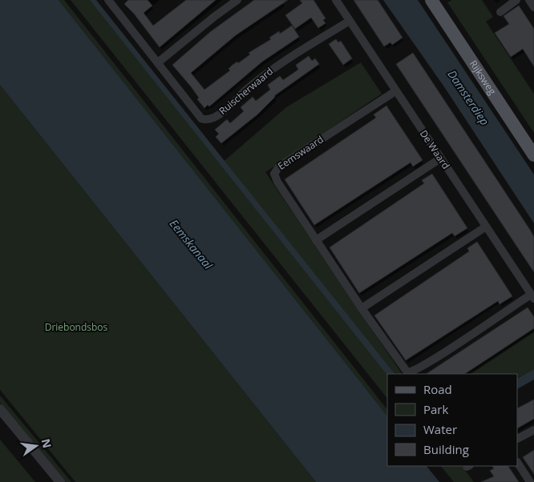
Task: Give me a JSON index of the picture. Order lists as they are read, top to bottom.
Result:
{
  "streets": {
    "main road": ["Rijksweg"],
    "street": ["Ruischerwaard", "De Waard", "Eemswaard"]
  },
  "crossings": [
    ["Ruischerwaard", "De Waard"],
    ["De Waard", "Eemswaard"]
  ],
  "water": ["Damsterdiep", "Eemskanaal"],
  "parks": ["Driebondsbos"],
  "legend": [
    "Road",
    "Park",
    "Water",
    "Building"
  ],
  "north": "right"
}
